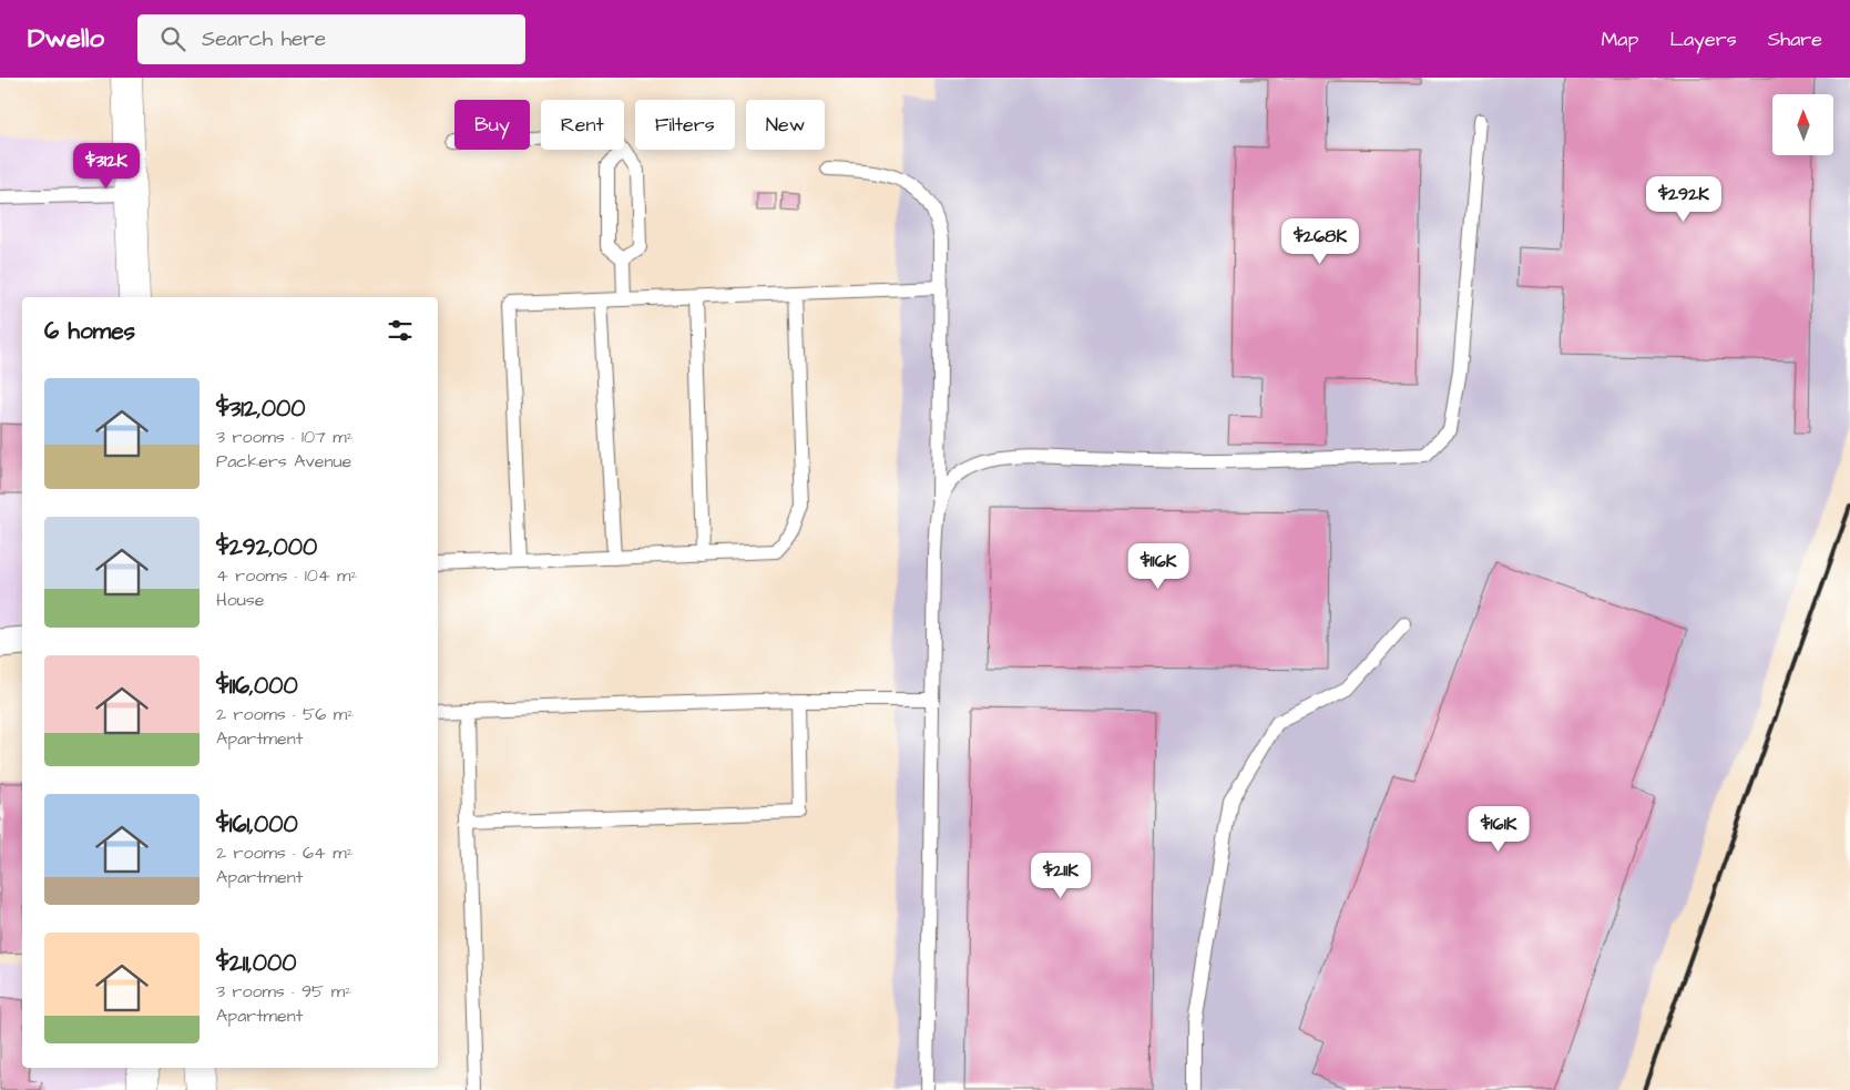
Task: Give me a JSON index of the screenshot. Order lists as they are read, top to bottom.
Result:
{
  "north": "top",
  "page": {
    "header": "Dwello",
    "search": "Search here",
    "nav": ["Map", "Layers", "Share"],
    "chip": [
      "Buy",
      "Rent",
      "Filters",
      "New"
    ],
    "price": [
      "$312K",
      "$292K",
      "$268K",
      "$116K",
      "$161K",
      "$211K"
    ],
    "heading": "6 homes",
    "list": [
      {
        "name": "$312,000",
        "note": "3 rooms · 107 m² · Packers Avenue"
      },
      {
        "name": "$292,000",
        "note": "4 rooms · 104 m² · House"
      },
      {
        "name": "$116,000",
        "note": "2 rooms · 56 m² · Apartment"
      },
      {
        "name": "$161,000",
        "note": "2 rooms · 64 m² · Apartment"
      },
      {
        "name": "$211,000",
        "note": "3 rooms · 95 m² · Apartment"
      }
    ]
  }
}
